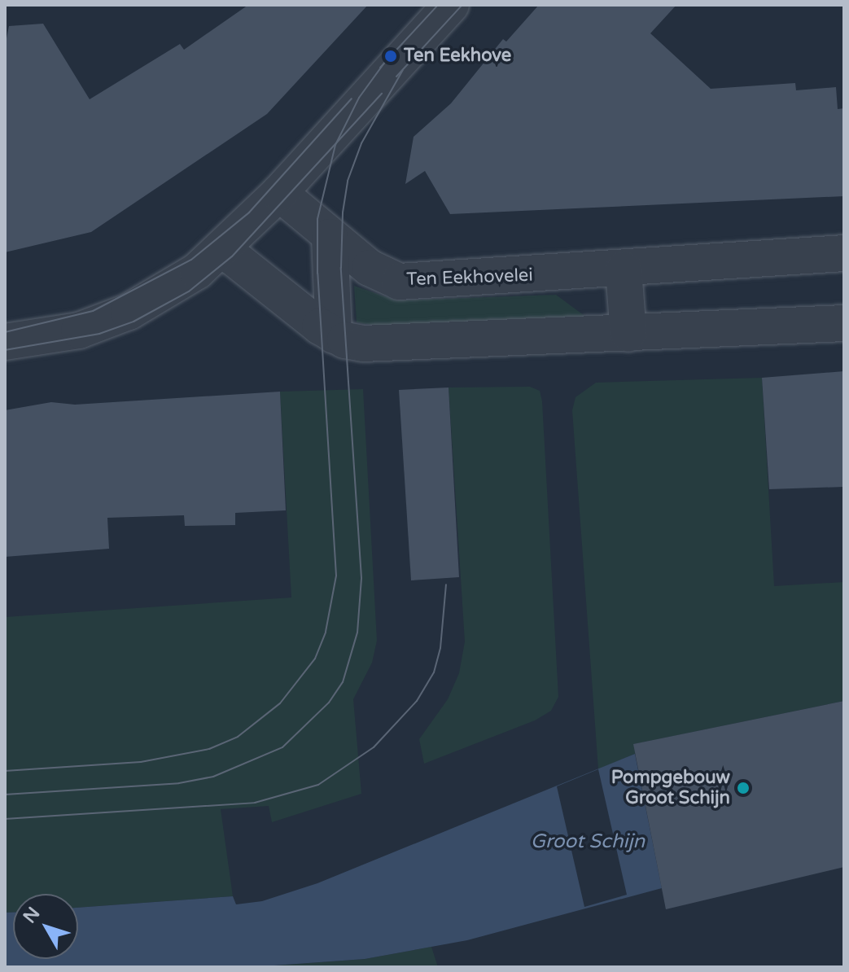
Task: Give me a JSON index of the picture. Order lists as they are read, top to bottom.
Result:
{
  "streets": {
    "street": ["Ten Eekhovelei"]
  },
  "water": ["Groot Schijn"],
  "places": ["Ten Eekhove", "Pompgebouw Groot Schijn"],
  "north": "top left"
}
